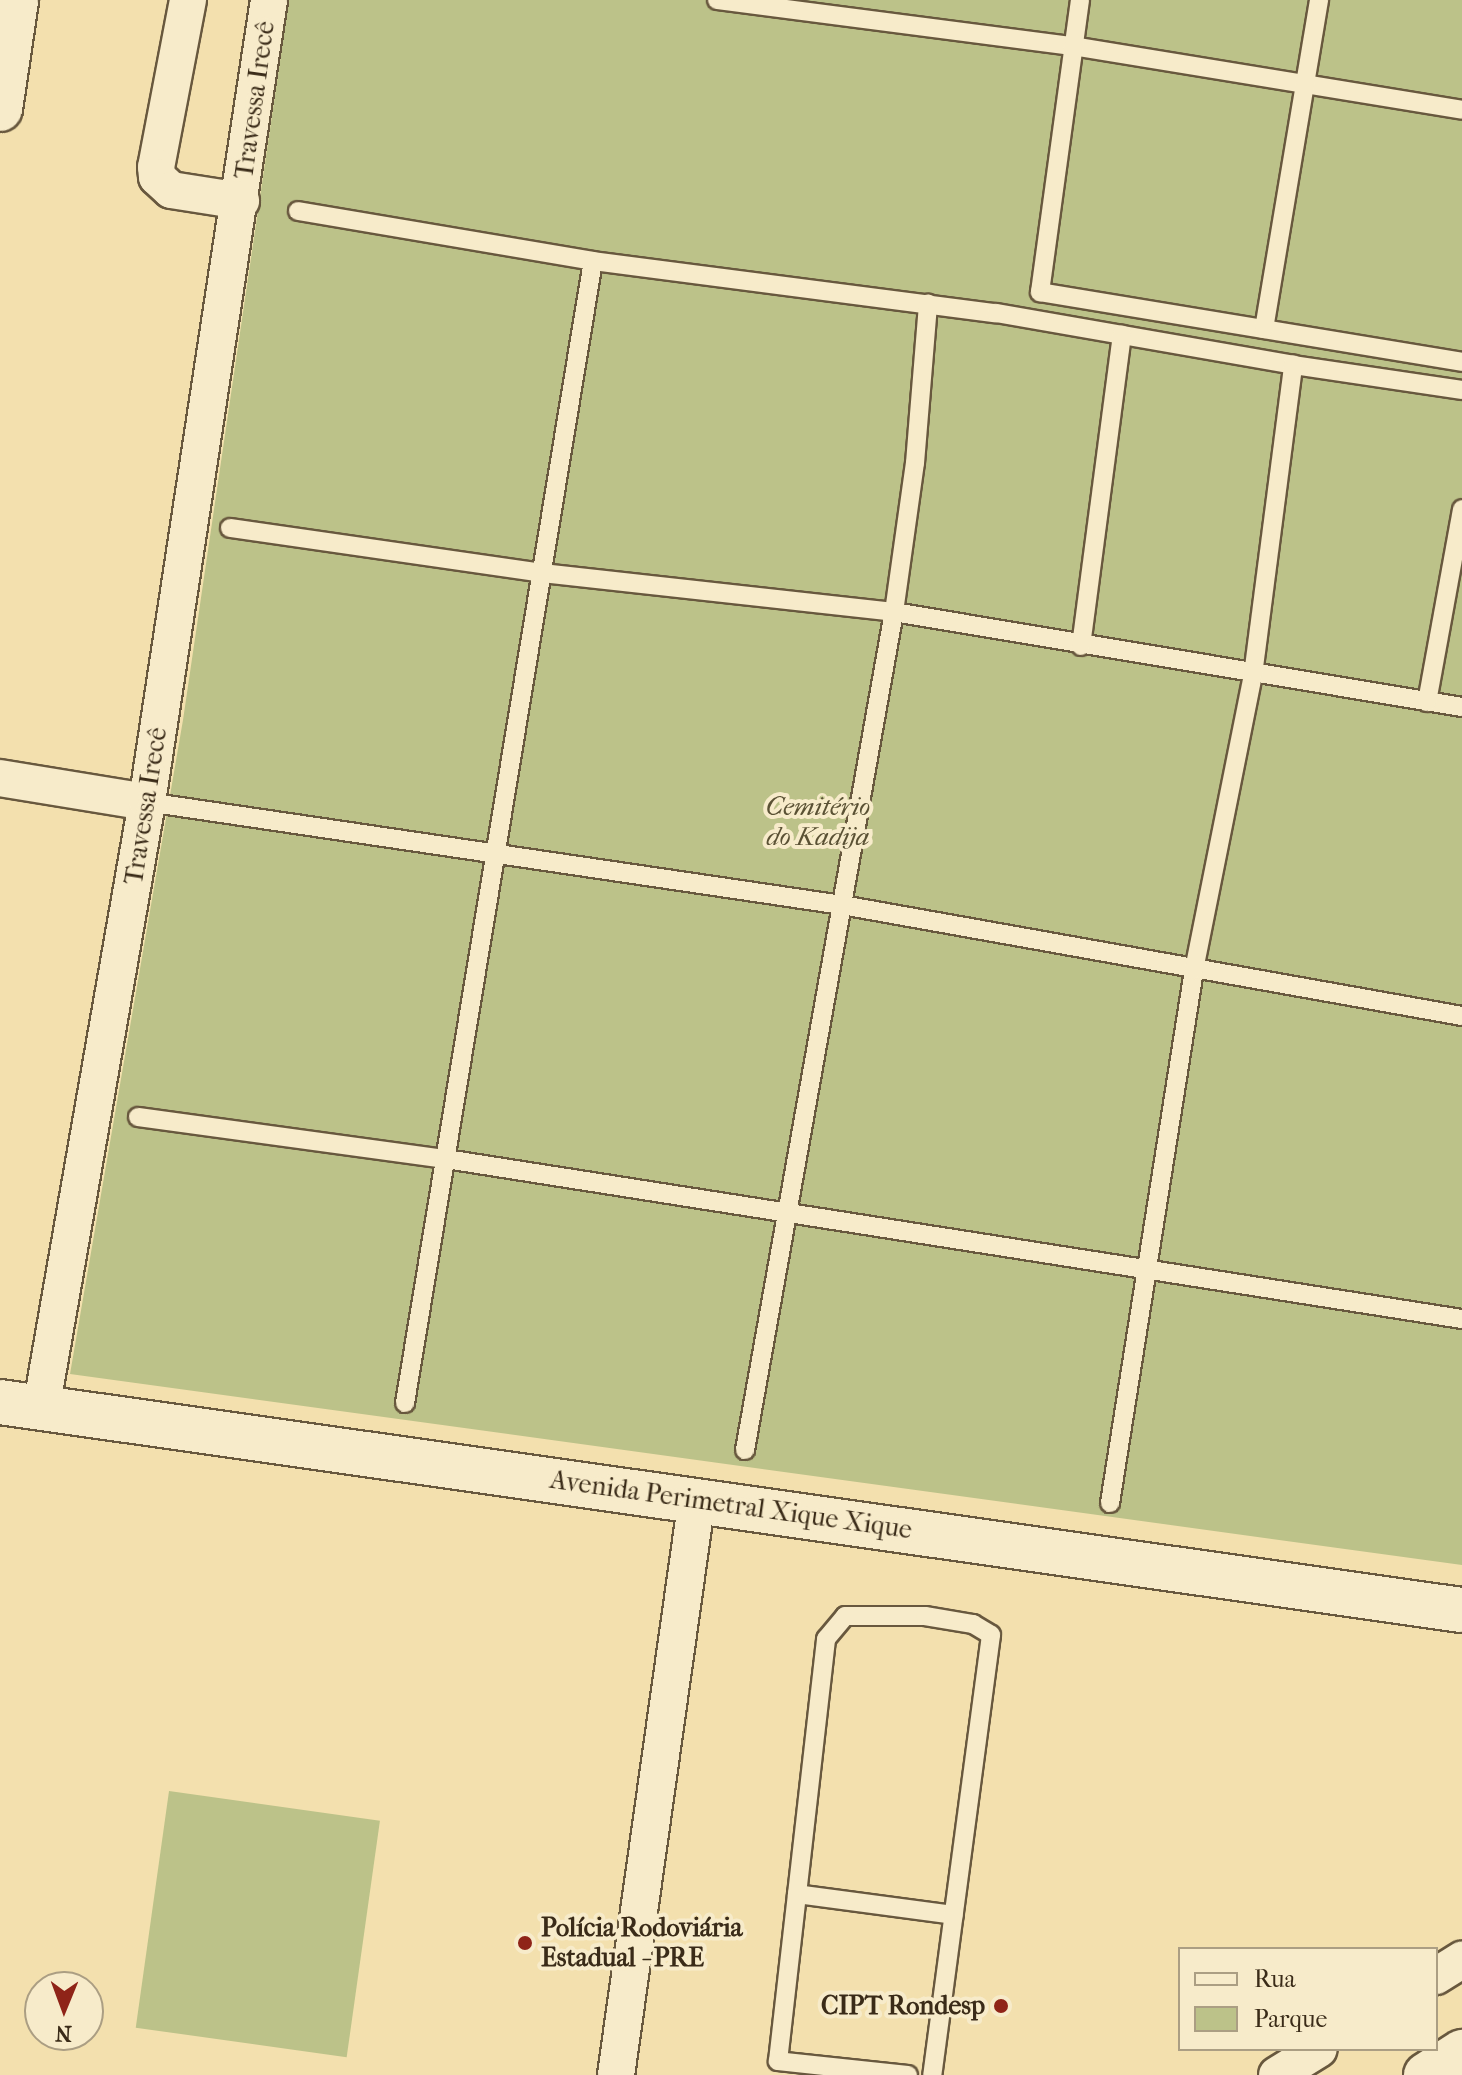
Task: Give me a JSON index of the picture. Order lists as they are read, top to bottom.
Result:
{
  "streets": {
    "main road": ["Avenida Perimetral Xique Xique"],
    "street": ["Travessa Irecê"]
  },
  "crossings": [
    ["Travessa Irecê", "Avenida Perimetral Xique Xique"]
  ],
  "parks": ["Cemitério do Kadija"],
  "places": ["Polícia Rodoviária Estadual - PRE", "CIPT Rondesp"],
  "legend": ["Rua", "Parque"],
  "north": "bottom"
}
